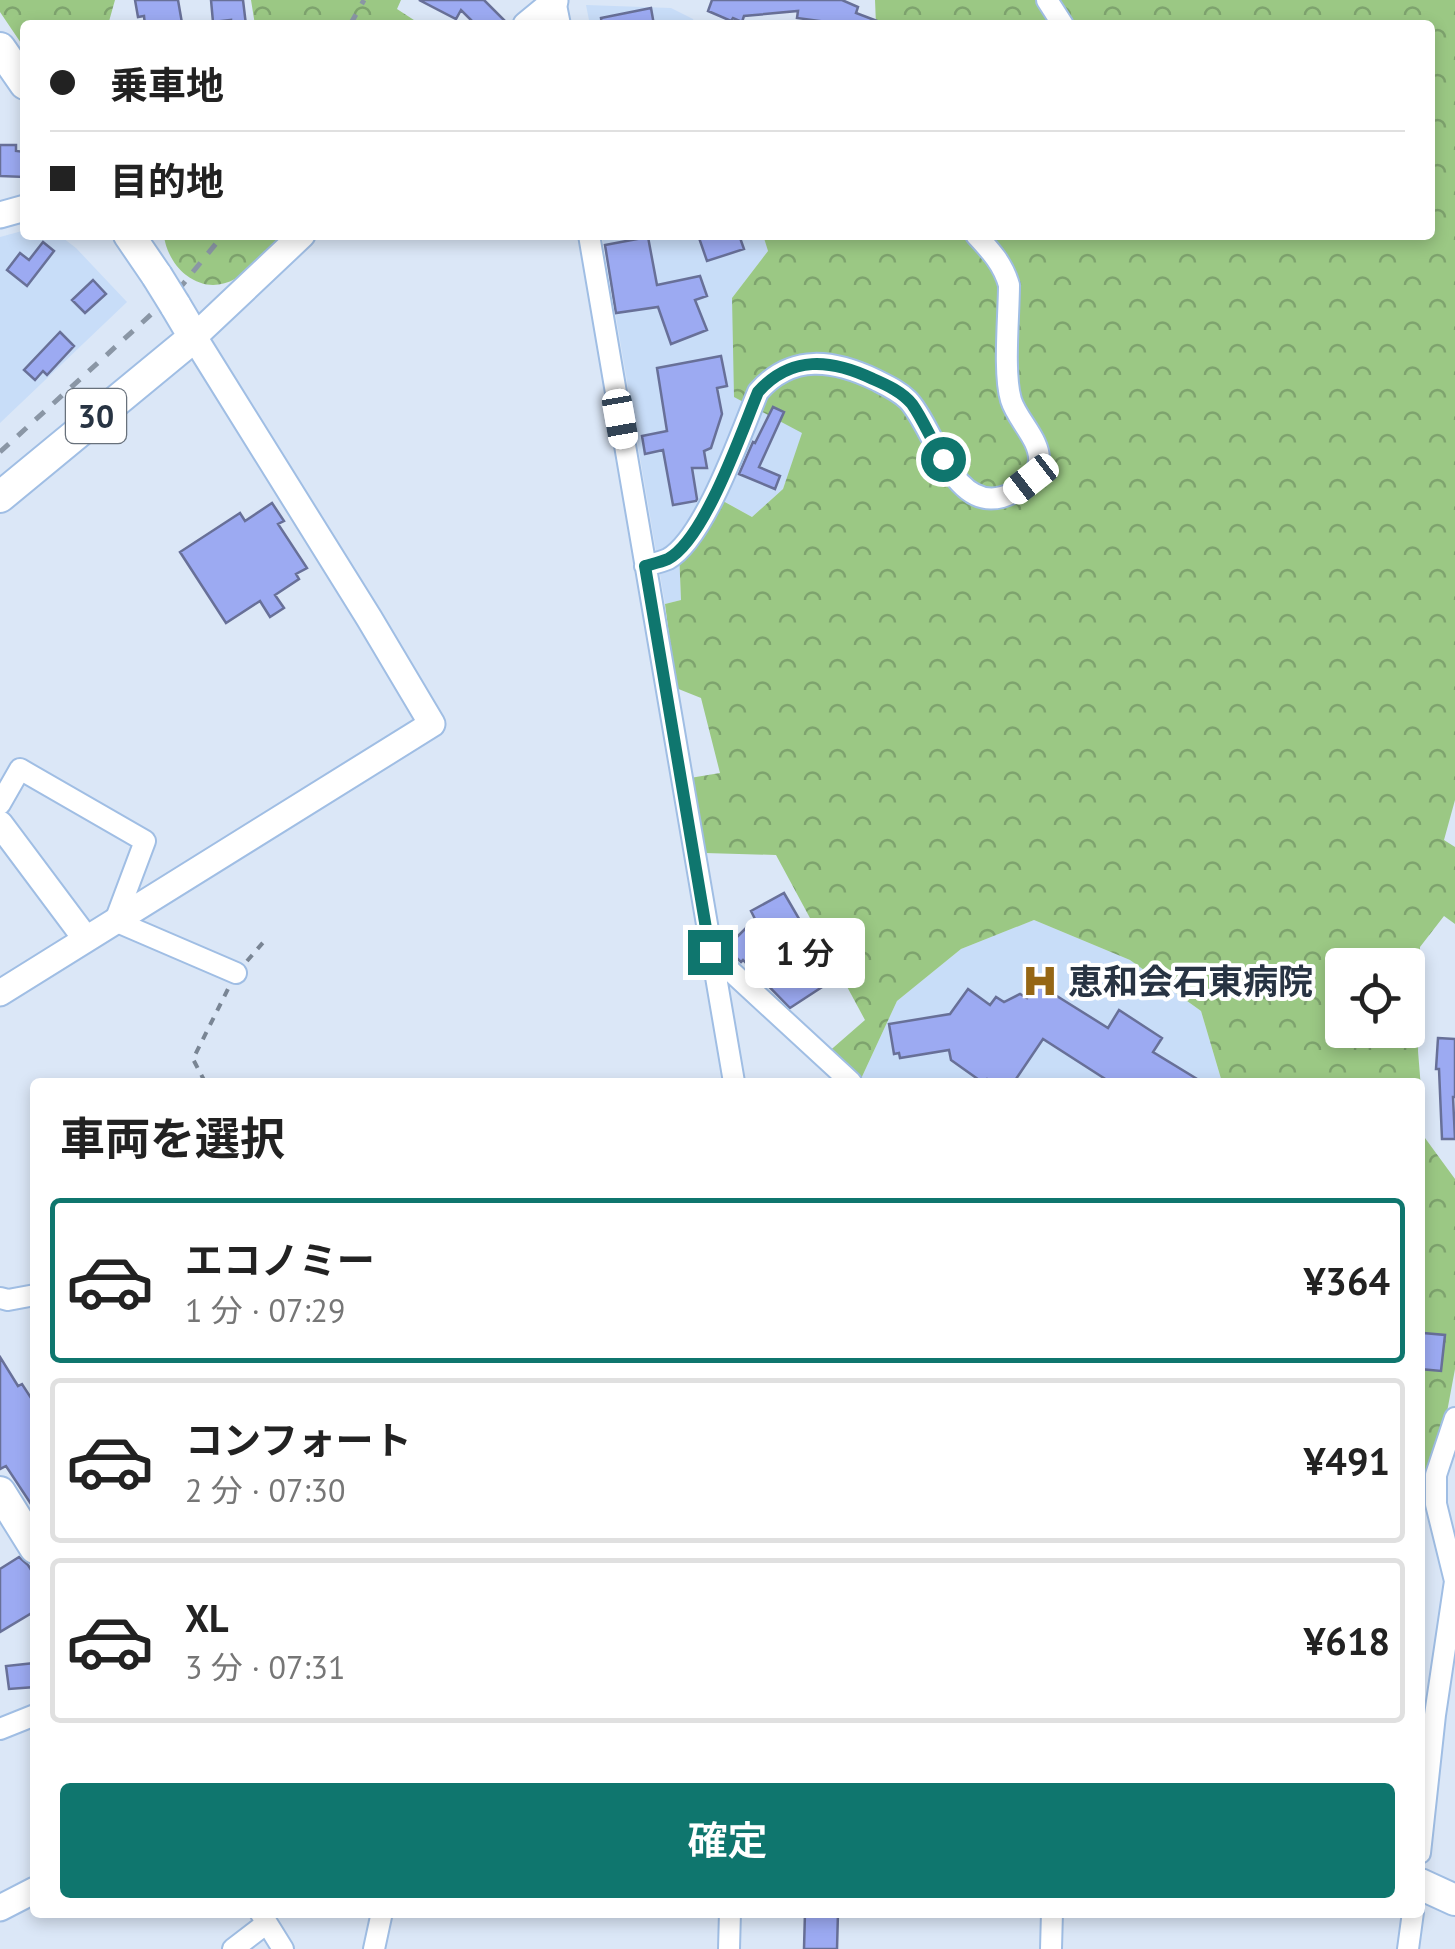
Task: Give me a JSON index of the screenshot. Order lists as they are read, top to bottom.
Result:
{
  "streets": {
    "main road": ["30"]
  },
  "places": {
    "hospital": ["恵和会石東病院"]
  },
  "page": {
    "banner": ["乗車地", "目的地"],
    "bubble": "1 分",
    "heading": "車両を選択",
    "list": [
      {
        "name": "エコノミー",
        "note": "1 分 · 07:29",
        "value": "¥364"
      },
      {
        "name": "コンフォート",
        "note": "2 分 · 07:30",
        "value": "¥491"
      },
      {
        "name": "XL",
        "note": "3 分 · 07:31",
        "value": "¥618"
      }
    ],
    "buttons": "確定"
  }
}
